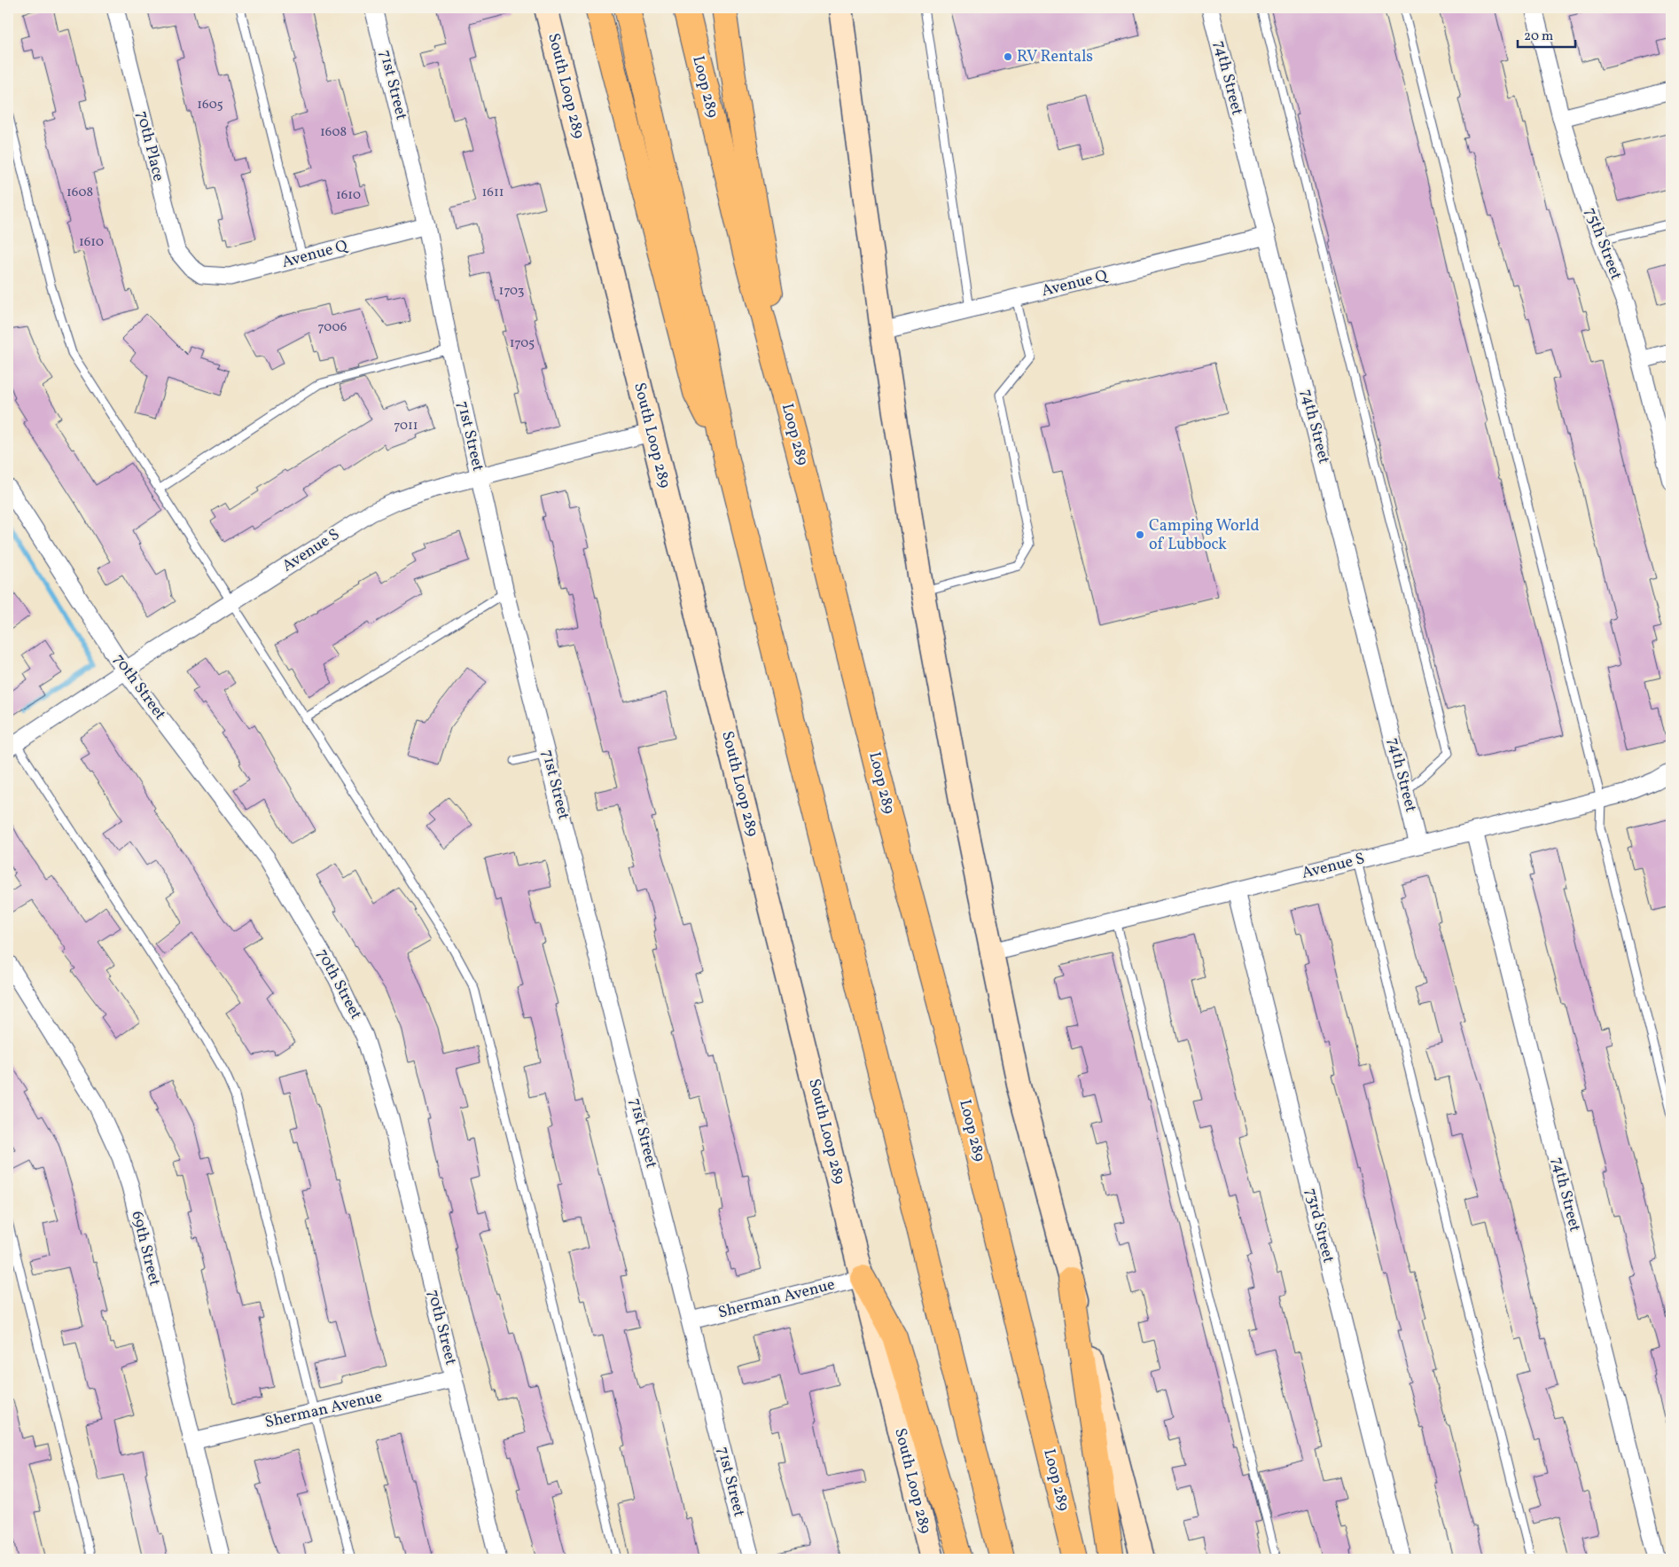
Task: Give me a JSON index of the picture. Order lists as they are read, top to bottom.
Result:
{
  "streets": {
    "highway": ["Loop 289"],
    "main road": ["South Loop 289"],
    "street": [
      "74th Street",
      "71st Street",
      "70th Place",
      "75th Street",
      "Avenue Q",
      "Avenue S",
      "70th Street",
      "73rd Street",
      "69th Street",
      "Sherman Avenue"
    ]
  },
  "crossings": [
    ["74th Street", "Avenue Q"],
    ["74th Street", "Avenue S"],
    ["71st Street", "Avenue Q"],
    ["71st Street", "Avenue S"],
    ["71st Street", "Sherman Avenue"],
    ["South Loop 289", "Avenue S"],
    ["South Loop 289", "Sherman Avenue"],
    ["70th Place", "Avenue Q"],
    ["Avenue S", "70th Street"],
    ["Avenue S", "73rd Street"],
    ["70th Street", "Sherman Avenue"],
    ["69th Street", "Sherman Avenue"]
  ],
  "places": ["RV Rentals", "Camping World of Lubbock"],
  "house_numbers": [
    "1605",
    "1608",
    "1608",
    "1611",
    "1610",
    "1610",
    "1703",
    "7006",
    "1705",
    "7011"
  ],
  "scale_bar": "20 m"
}
